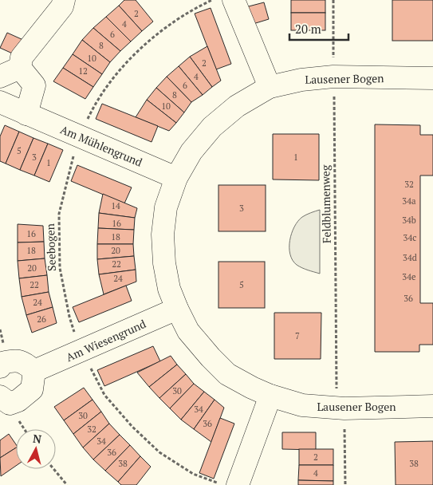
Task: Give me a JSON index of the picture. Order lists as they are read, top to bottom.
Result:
{
  "streets": {
    "street": ["Lausener Bogen", "Am Mühlengrund", "Am Wiesengrund"],
    "path": ["Feldblumenweg", "Seebogen"]
  },
  "crossings": [
    ["Lausener Bogen", "Am Mühlengrund"],
    ["Lausener Bogen", "Feldblumenweg"],
    ["Lausener Bogen", "Am Wiesengrund"],
    ["Am Mühlengrund", "Seebogen"],
    ["Seebogen", "Am Wiesengrund"]
  ],
  "house_numbers": [
    "2",
    "4",
    "6",
    "8",
    "10",
    "2",
    "12",
    "4",
    "6",
    "8",
    "10",
    "5",
    "3",
    "1",
    "1",
    "32",
    "34a",
    "14",
    "3",
    "34b",
    "16",
    "16",
    "18",
    "34c",
    "18",
    "20",
    "34d",
    "22",
    "20",
    "34e",
    "24",
    "22",
    "5",
    "36",
    "24",
    "26",
    "7",
    "30",
    "34",
    "30",
    "36",
    "32",
    "34",
    "36",
    "2",
    "38",
    "38",
    "4"
  ],
  "scale_bar": "20 m",
  "north": "top"
}
